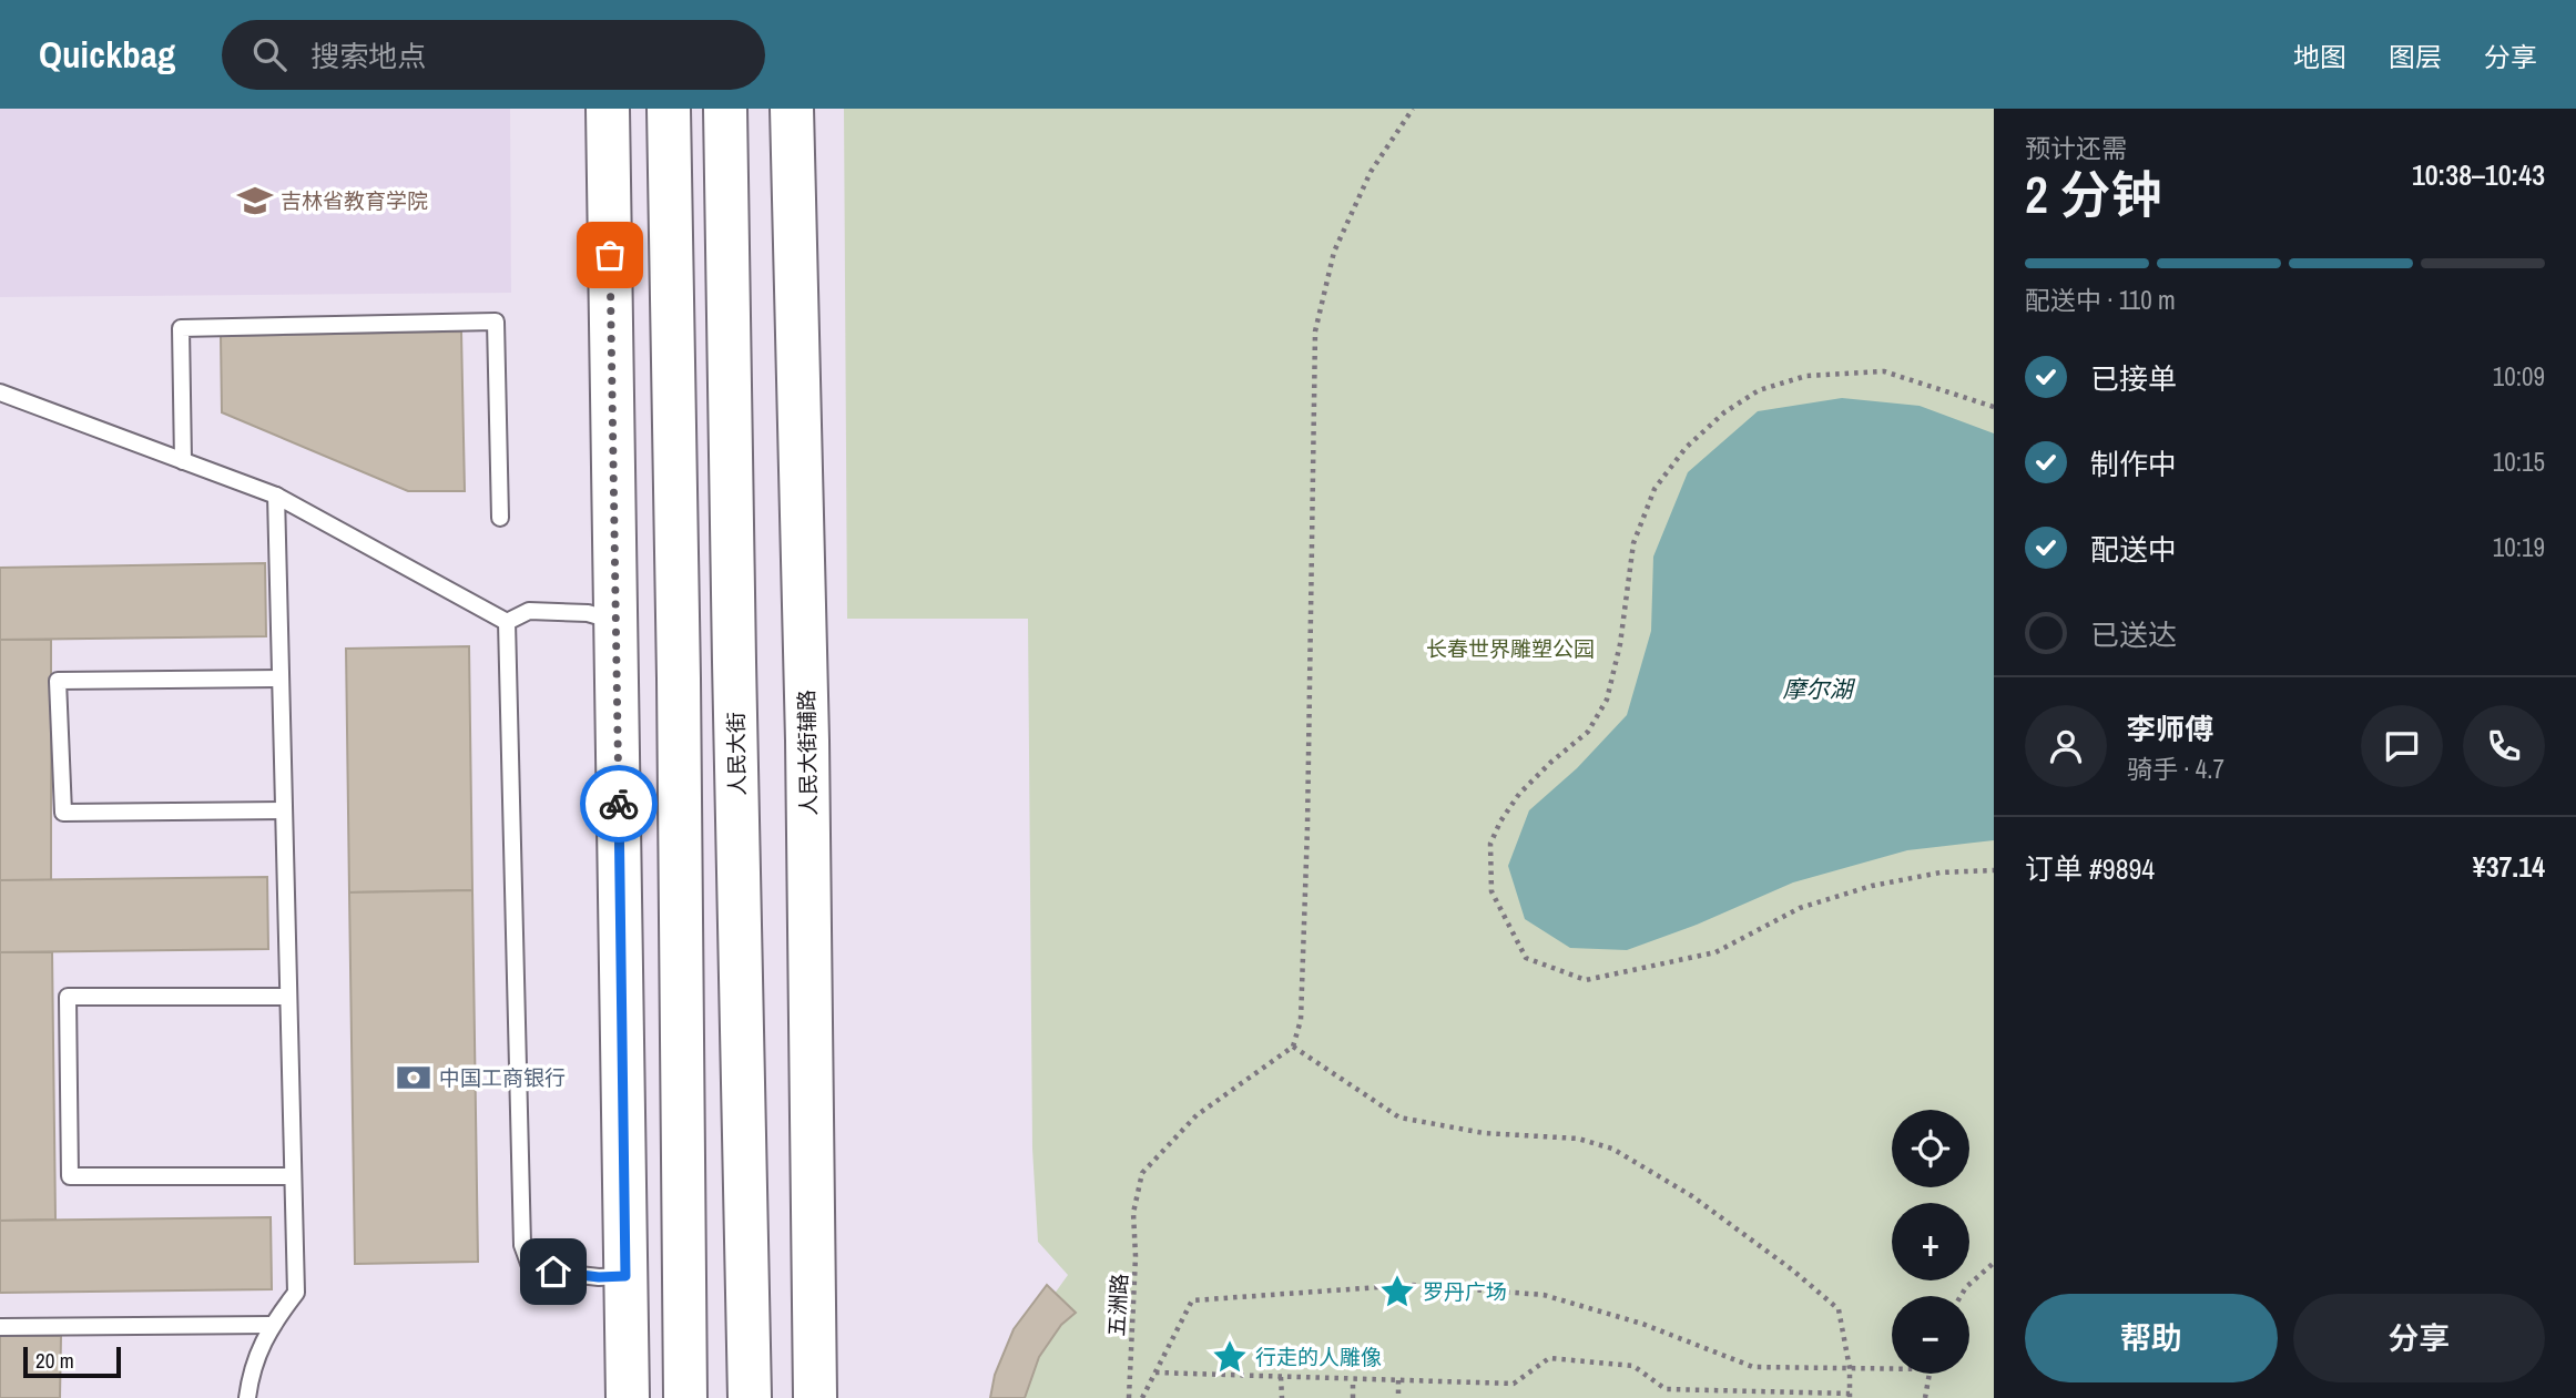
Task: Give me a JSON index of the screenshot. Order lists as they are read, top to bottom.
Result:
{
  "streets": {
    "main road": ["人民大街辅路", "人民大街"],
    "path": ["五洲路"]
  },
  "water": ["摩尔湖"],
  "parks": ["长春世界雕塑公园"],
  "places": {
    "school or university": ["吉林省教育学院"],
    "bank": ["中国工商银行"],
    "place": ["罗丹广场", "行走的人雕像"]
  },
  "scale_bar": "20 m",
  "page": {
    "header": "Quickbag",
    "search": "搜索地点",
    "nav": ["地图", "图层", "分享"],
    "heading": ["2 分钟", "预计还需", "10:38–10:43"],
    "panel": [
      "李师傅",
      "骑手 · 4.7",
      "订单 #9894",
      "¥37.14"
    ],
    "bar": "配送中 · 110 m",
    "list": [
      ["已接单", "10:09"],
      ["制作中", "10:15"],
      ["配送中", "10:19"],
      "已送达"
    ],
    "map_buttons": ["+", "−"],
    "buttons": ["帮助", "分享"],
    "scale": "20 m"
  }
}
